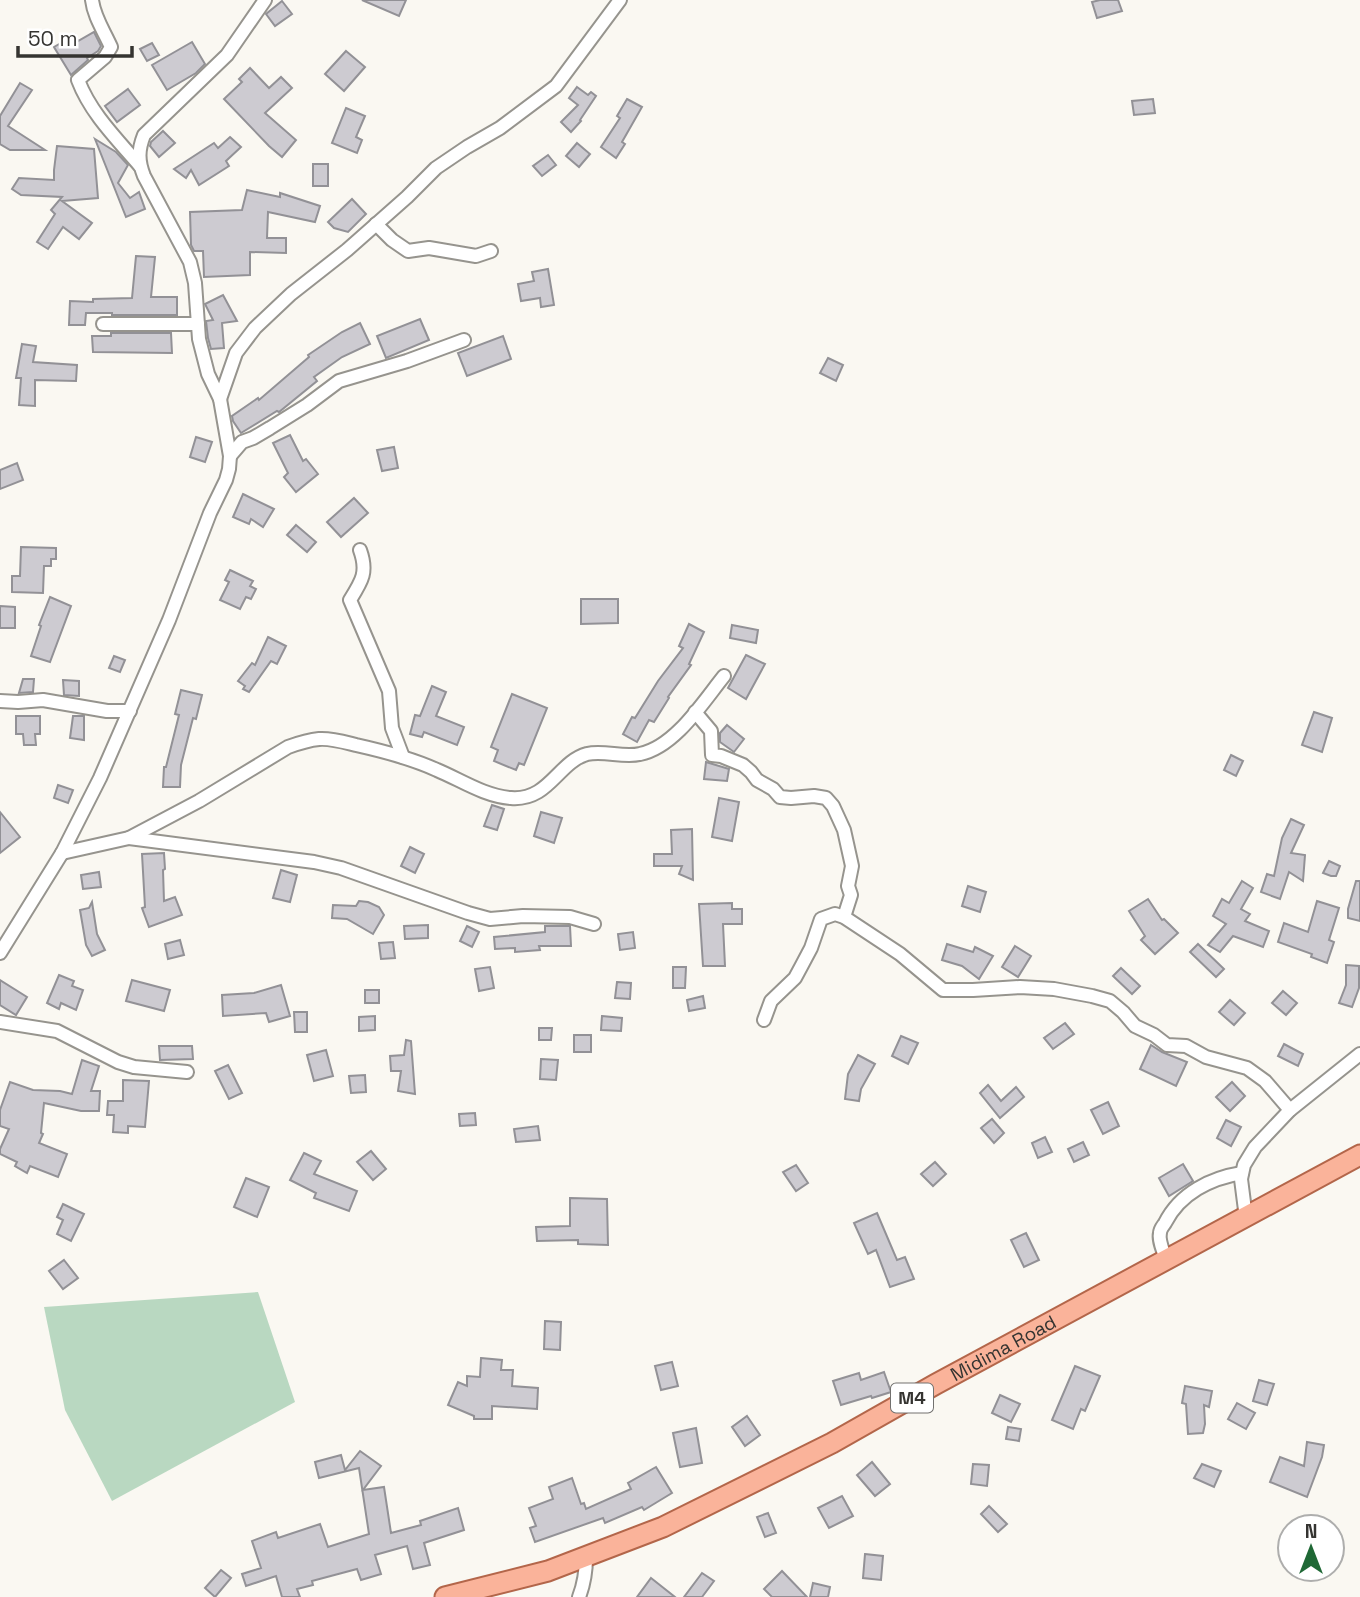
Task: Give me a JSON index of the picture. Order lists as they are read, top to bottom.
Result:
{
  "streets": {
    "main road": ["Midima Road", "M4"]
  },
  "scale_bar": "50 m",
  "north": "top"
}
